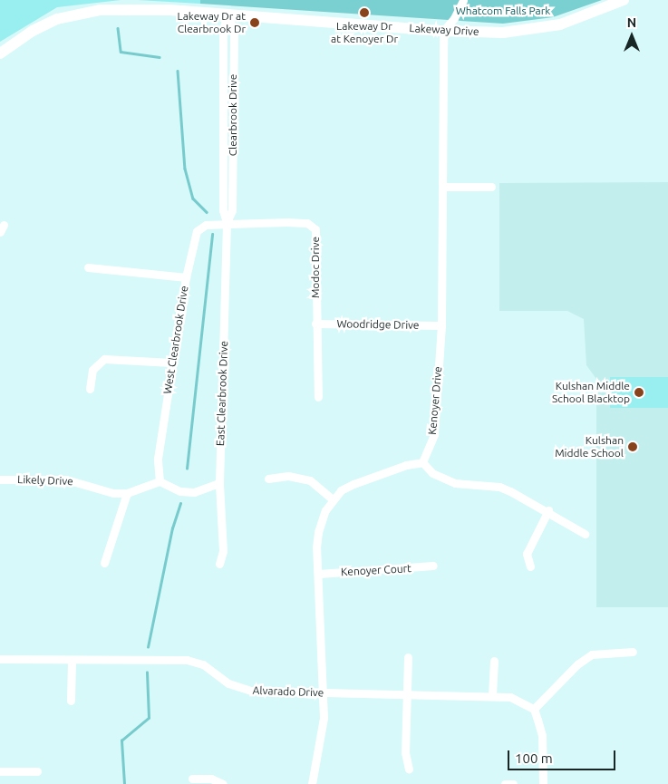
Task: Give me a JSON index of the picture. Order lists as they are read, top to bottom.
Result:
{
  "streets": {
    "main road": ["Lakeway Drive"],
    "street": [
      "Clearbrook Drive",
      "Modoc Drive",
      "Woodridge Drive",
      "West Clearbrook Drive",
      "East Clearbrook Drive",
      "Kenoyer Drive",
      "Likely Drive",
      "Kenoyer Court",
      "Alvarado Drive"
    ]
  },
  "crossings": [
    ["Lakeway Drive", "Clearbrook Drive"],
    ["Lakeway Drive", "Kenoyer Drive"],
    ["Clearbrook Drive", "Modoc Drive"],
    ["Clearbrook Drive", "West Clearbrook Drive"],
    ["Clearbrook Drive", "East Clearbrook Drive"],
    ["Modoc Drive", "Woodridge Drive"],
    ["Modoc Drive", "West Clearbrook Drive"],
    ["Modoc Drive", "East Clearbrook Drive"],
    ["Woodridge Drive", "Kenoyer Drive"],
    ["West Clearbrook Drive", "East Clearbrook Drive"],
    ["West Clearbrook Drive", "Likely Drive"]
  ],
  "parks": ["Whatcom Falls Park"],
  "places": [
    "Lakeway Dr at Kenoyer Dr",
    "Lakeway Dr at Clearbrook Dr",
    "Kulshan Middle School Blacktop",
    "Kulshan Middle School"
  ],
  "scale_bar": "100 m",
  "north": "top"
}
